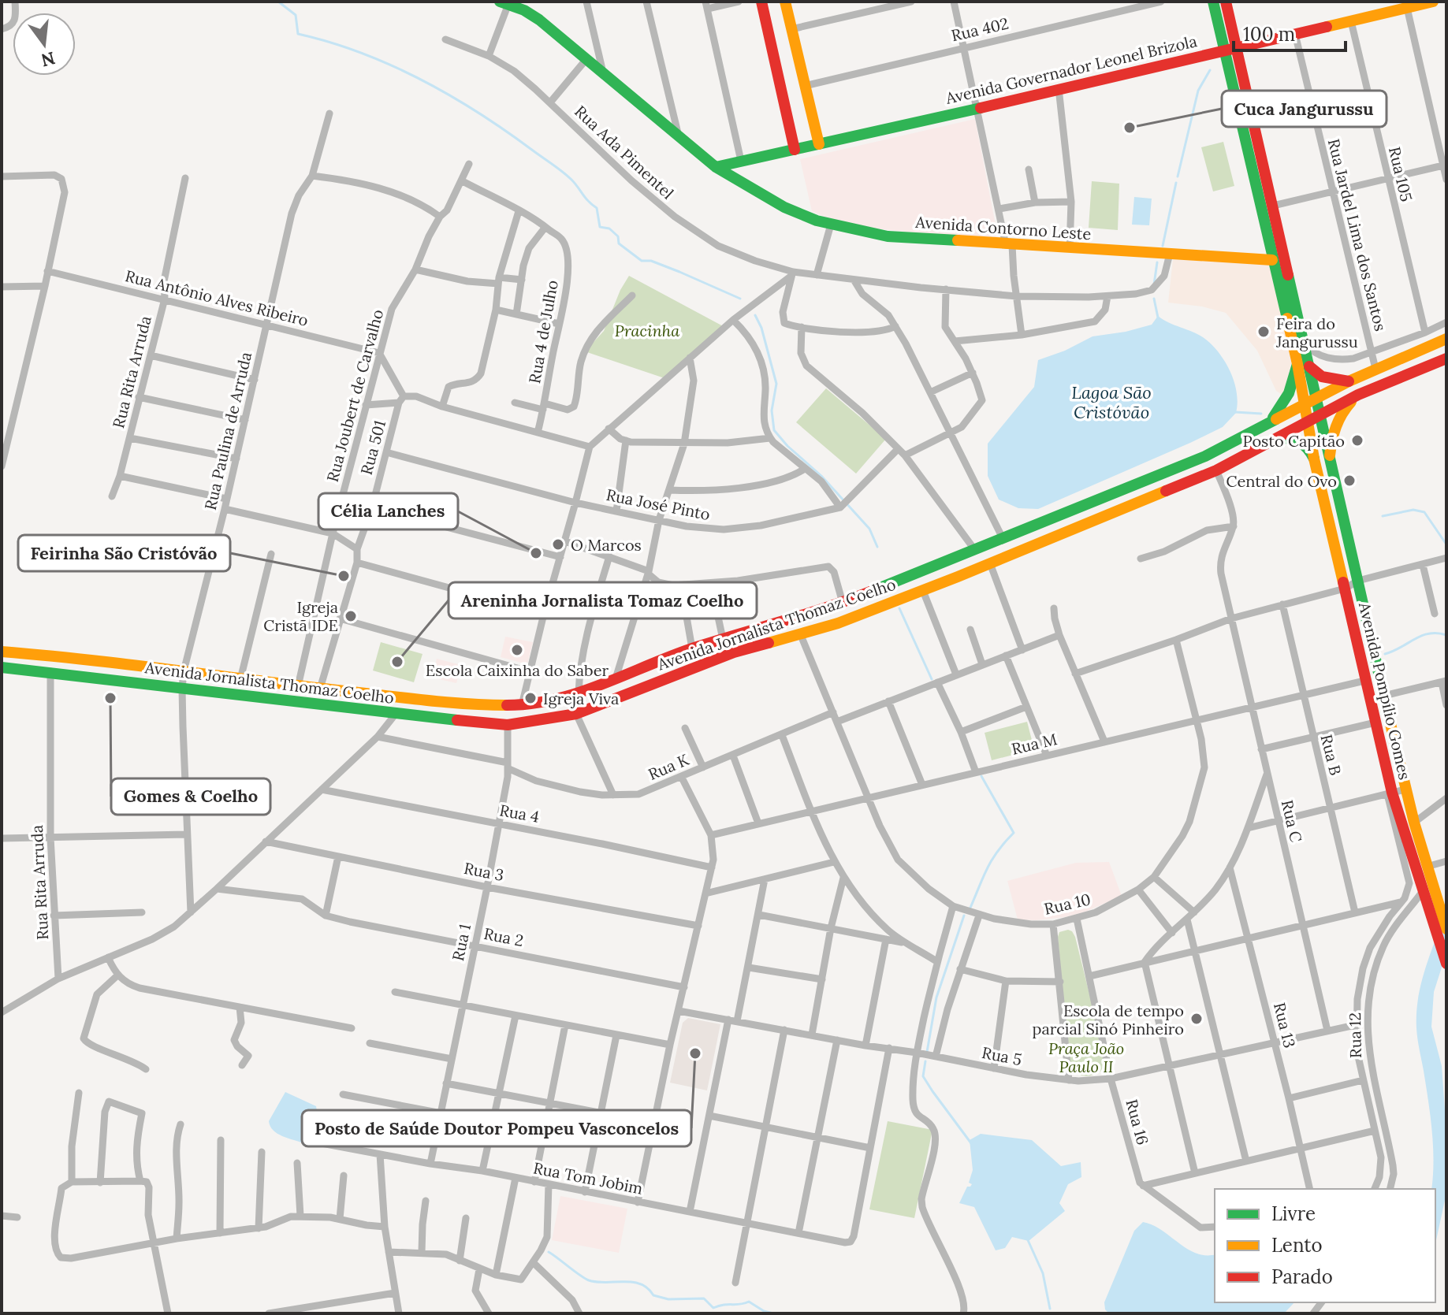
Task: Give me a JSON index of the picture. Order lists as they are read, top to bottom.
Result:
{
  "streets": {
    "main road": [
      "Avenida Governador Leonel Brizola",
      "Avenida Contorno Leste",
      "Avenida Jornalista Thomaz Coelho",
      "Avenida Pompílio Gomes"
    ],
    "street": [
      "Rua 402",
      "Rua Ada Pimentel",
      "Rua 105",
      "Rua Jardel Lima dos Santos",
      "Rua Antônio Alves Ribeiro",
      "Rua 4 de Julho",
      "Rua Rita Arruda",
      "Rua Joubert de Carvalho",
      "Rua Paulina de Arruda",
      "Rua 501",
      "Rua José Pinto",
      "Rua M",
      "Rua B",
      "Rua K",
      "Rua 4",
      "Rua C",
      "Rua 3",
      "Rua 10",
      "Rua 2",
      "Rua 1",
      "Rua 13",
      "Rua 12",
      "Rua 5",
      "Rua 16",
      "Rua Tom Jobim"
    ]
  },
  "crossings": [
    ["Avenida Governador Leonel Brizola", "Rua 105"],
    ["Avenida Governador Leonel Brizola", "Avenida Contorno Leste"],
    ["Avenida Governador Leonel Brizola", "Rua Jardel Lima dos Santos"],
    ["Avenida Governador Leonel Brizola", "Avenida Pompílio Gomes"],
    ["Rua Ada Pimentel", "Avenida Contorno Leste"],
    ["Avenida Contorno Leste", "Avenida Pompílio Gomes"],
    ["Rua Jardel Lima dos Santos", "Avenida Jornalista Thomaz Coelho"],
    ["Rua Antônio Alves Ribeiro", "Rua Rita Arruda"],
    ["Rua Antônio Alves Ribeiro", "Rua Joubert de Carvalho"],
    ["Rua Antônio Alves Ribeiro", "Rua Paulina de Arruda"],
    ["Rua 4 de Julho", "Rua Joubert de Carvalho"],
    ["Rua Rita Arruda", "Avenida Jornalista Thomaz Coelho"],
    ["Rua Joubert de Carvalho", "Avenida Jornalista Thomaz Coelho"],
    ["Rua Paulina de Arruda", "Avenida Jornalista Thomaz Coelho"],
    ["Rua 501", "Rua José Pinto"],
    ["Rua 501", "Avenida Jornalista Thomaz Coelho"],
    ["Avenida Jornalista Thomaz Coelho", "Avenida Pompílio Gomes"],
    ["Avenida Jornalista Thomaz Coelho", "Rua 10"],
    ["Avenida Jornalista Thomaz Coelho", "Rua 1"],
    ["Avenida Pompílio Gomes", "Rua M"],
    ["Avenida Pompílio Gomes", "Rua 12"],
    ["Rua M", "Rua B"],
    ["Rua M", "Rua C"],
    ["Rua M", "Rua 10"],
    ["Rua K", "Rua 10"],
    ["Rua K", "Rua 1"],
    ["Rua 4", "Rua 1"],
    ["Rua C", "Rua 5"],
    ["Rua 3", "Rua 1"],
    ["Rua 10", "Rua 16"],
    ["Rua 2", "Rua 1"],
    ["Rua 1", "Rua Tom Jobim"],
    ["Rua 13", "Rua 5"],
    ["Rua 12", "Rua 5"],
    ["Rua 5", "Rua 16"]
  ],
  "water": ["Lagoa São Cristóvão"],
  "parks": ["Pracinha", "Praça João Paulo II"],
  "places": [
    "Cuca Jangurussu",
    "Feira do Jangurussu",
    "Posto Capitão",
    "Central do Ovo",
    "O Marcos",
    "Célia Lanches",
    "Feirinha São Cristóvão",
    "Igreja Cristã IDE",
    "Escola Caixinha do Saber",
    "Areninha Jornalista Tomaz Coelho",
    "Gomes & Coelho",
    "Igreja Viva",
    "Escola de tempo parcial Sinó Pinheiro",
    "Posto de Saúde Doutor Pompeu Vasconcelos"
  ],
  "legend": ["Livre", "Lento", "Parado"],
  "scale_bar": "100 m",
  "north": "bottom"
}
